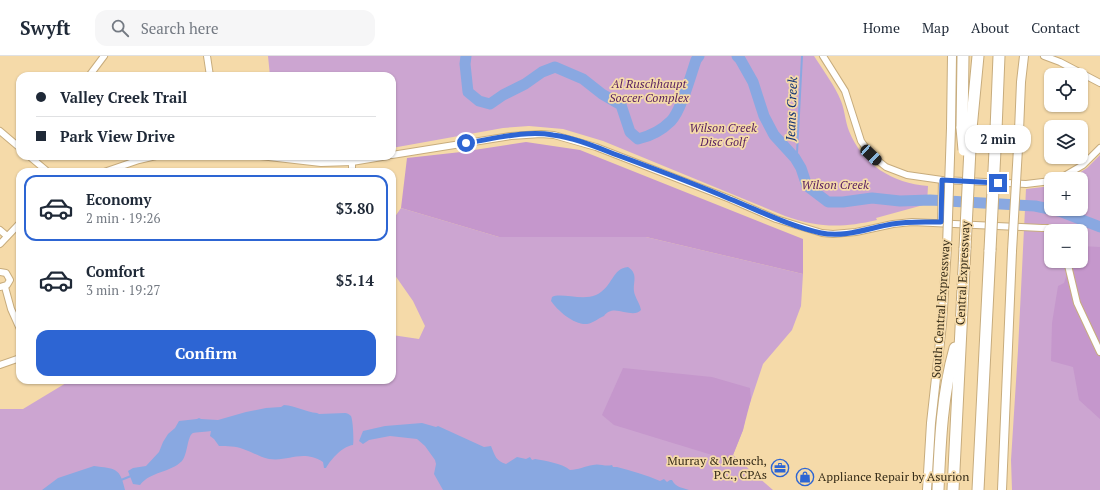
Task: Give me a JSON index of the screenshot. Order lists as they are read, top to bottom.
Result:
{
  "streets": {
    "highway": ["Central Expressway"],
    "main road": ["South Central Expressway"]
  },
  "crossings": [
    ["Central Expressway", "South Central Expressway"]
  ],
  "water": ["Jeans Creek"],
  "parks": ["Al Ruschhaupt Soccer Complex", "Wilson Creek Disc Golf", "Wilson Creek"],
  "places": {
    "office": ["Murray & Mensch, P.C., CPAs"],
    "shop": ["Appliance Repair by Asurion"]
  },
  "page": {
    "header": "Swyft",
    "search": "Search here",
    "nav": [
      "Home",
      "Map",
      "About",
      "Contact"
    ],
    "map_buttons": ["+", "−"],
    "banner": ["Valley Creek Trail", "Park View Drive"],
    "bubble": "2 min",
    "list": [
      {
        "name": "Economy",
        "note": "2 min · 19:26",
        "value": "$3.80"
      },
      {
        "name": "Comfort",
        "note": "3 min · 19:27",
        "value": "$5.14"
      }
    ],
    "buttons": "Confirm"
  }
}
